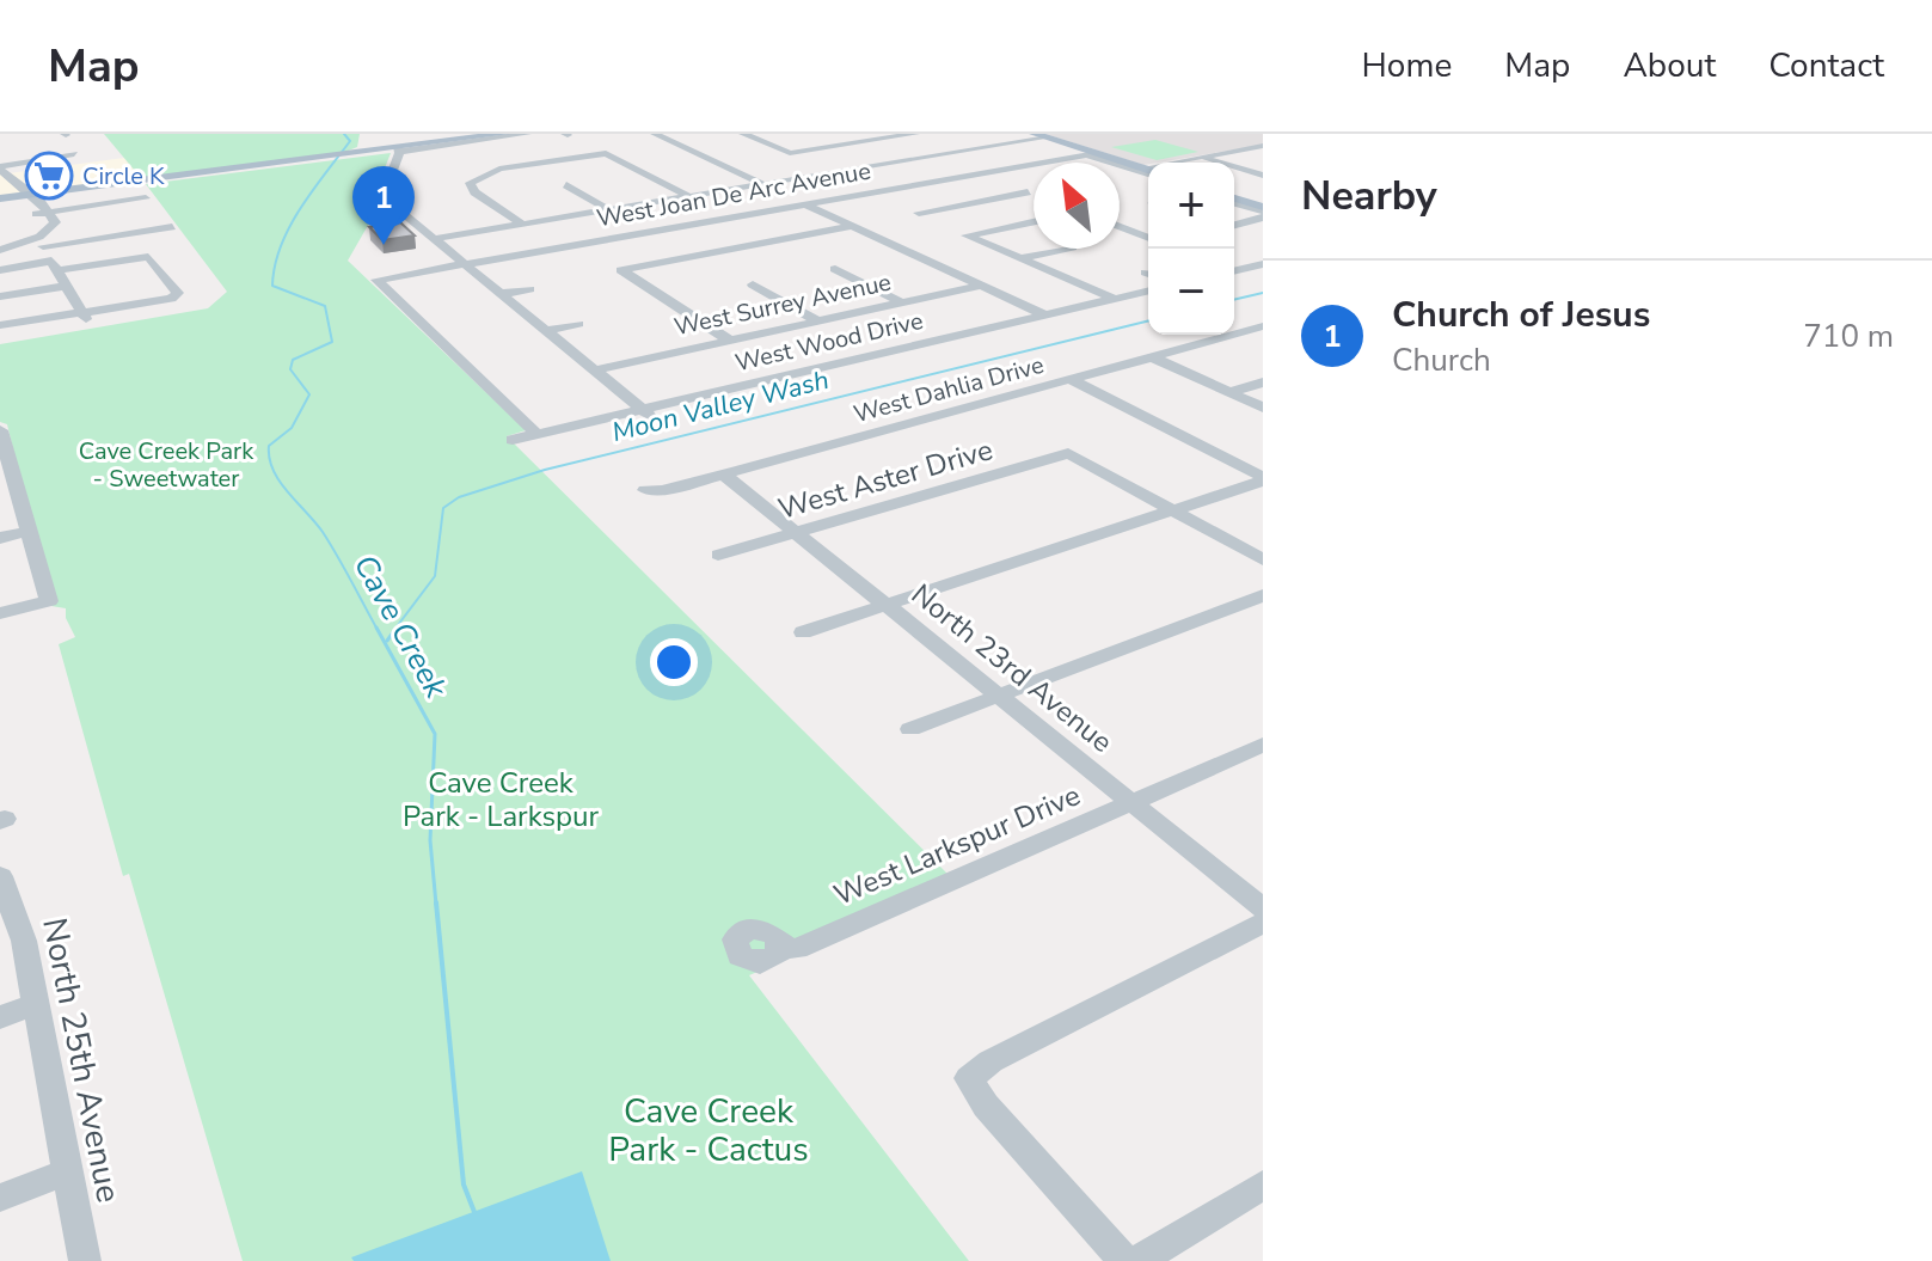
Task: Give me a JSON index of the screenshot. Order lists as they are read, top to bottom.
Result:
{
  "streets": {
    "street": [
      "West Joan De Arc Avenue",
      "West Surrey Avenue",
      "West Wood Drive",
      "West Dahlia Drive",
      "West Aster Drive",
      "North 23rd Avenue",
      "West Larkspur Drive",
      "North 25th Avenue"
    ]
  },
  "crossings": [
    ["West Joan De Arc Avenue", "West Wood Drive"],
    ["West Dahlia Drive", "North 23rd Avenue"],
    ["West Aster Drive", "North 23rd Avenue"],
    ["North 23rd Avenue", "West Larkspur Drive"]
  ],
  "water": ["Moon Valley Wash", "Cave Creek"],
  "parks": ["Cave Creek Park - Sweetwater", "Cave Creek Park - Larkspur", "Cave Creek Park - Cactus"],
  "places": {
    "supermarket": ["Circle K"]
  },
  "north": "top left",
  "page": {
    "header": "Map",
    "nav": [
      "Home",
      "Map",
      "About",
      "Contact"
    ],
    "heading": "Nearby",
    "map_buttons": ["+", "−"],
    "pins": "1",
    "list": [
      {
        "mark": "1",
        "name": "Church of Jesus",
        "note": "Church",
        "value": "710 m"
      }
    ]
  }
}
